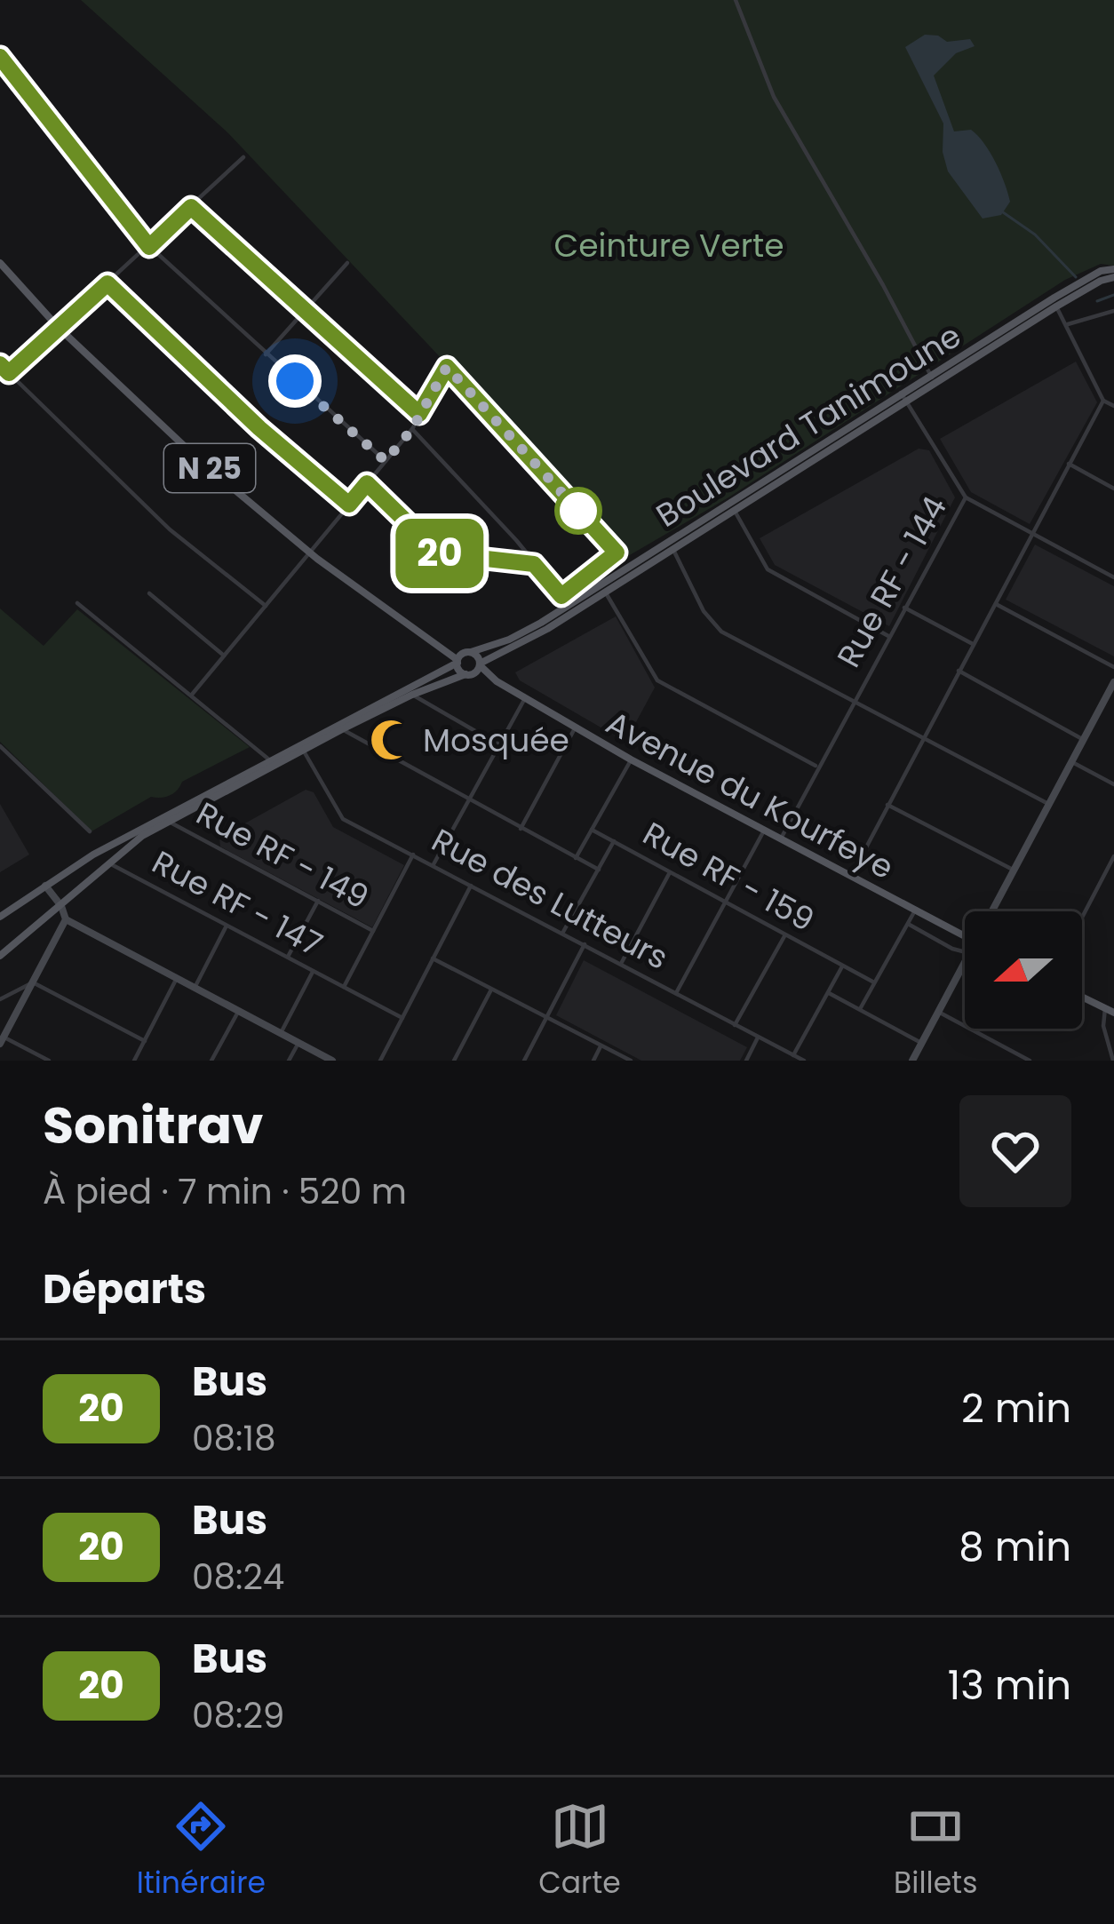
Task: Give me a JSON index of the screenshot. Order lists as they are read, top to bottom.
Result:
{
  "streets": {
    "main road": ["Boulevard Tanimoune", "N 25", "Avenue du Kourfeye"],
    "street": [
      "Rue RF - 144",
      "Rue RF - 149",
      "Rue RF - 159",
      "Rue des Lutteurs",
      "Rue RF - 147"
    ]
  },
  "crossings": [
    ["Boulevard Tanimoune", "Avenue du Kourfeye"],
    ["Rue RF - 144", "Avenue du Kourfeye"]
  ],
  "parks": ["Ceinture Verte"],
  "places": {
    "mosque": ["Mosquée"]
  },
  "lines": ["bus line 20"],
  "north": "left",
  "page": {
    "on_map": "20",
    "heading": [
      ["Sonitrav", "À pied · 7 min · 520 m"],
      "Départs"
    ],
    "list": [
      {
        "mark": "20",
        "name": "Bus",
        "note": "08:18",
        "value": "2 min"
      },
      {
        "mark": "20",
        "name": "Bus",
        "note": "08:24",
        "value": "8 min"
      },
      {
        "mark": "20",
        "name": "Bus",
        "note": "08:29",
        "value": "13 min"
      }
    ],
    "tabs": ["Itinéraire", "Carte", "Billets"]
  }
}
